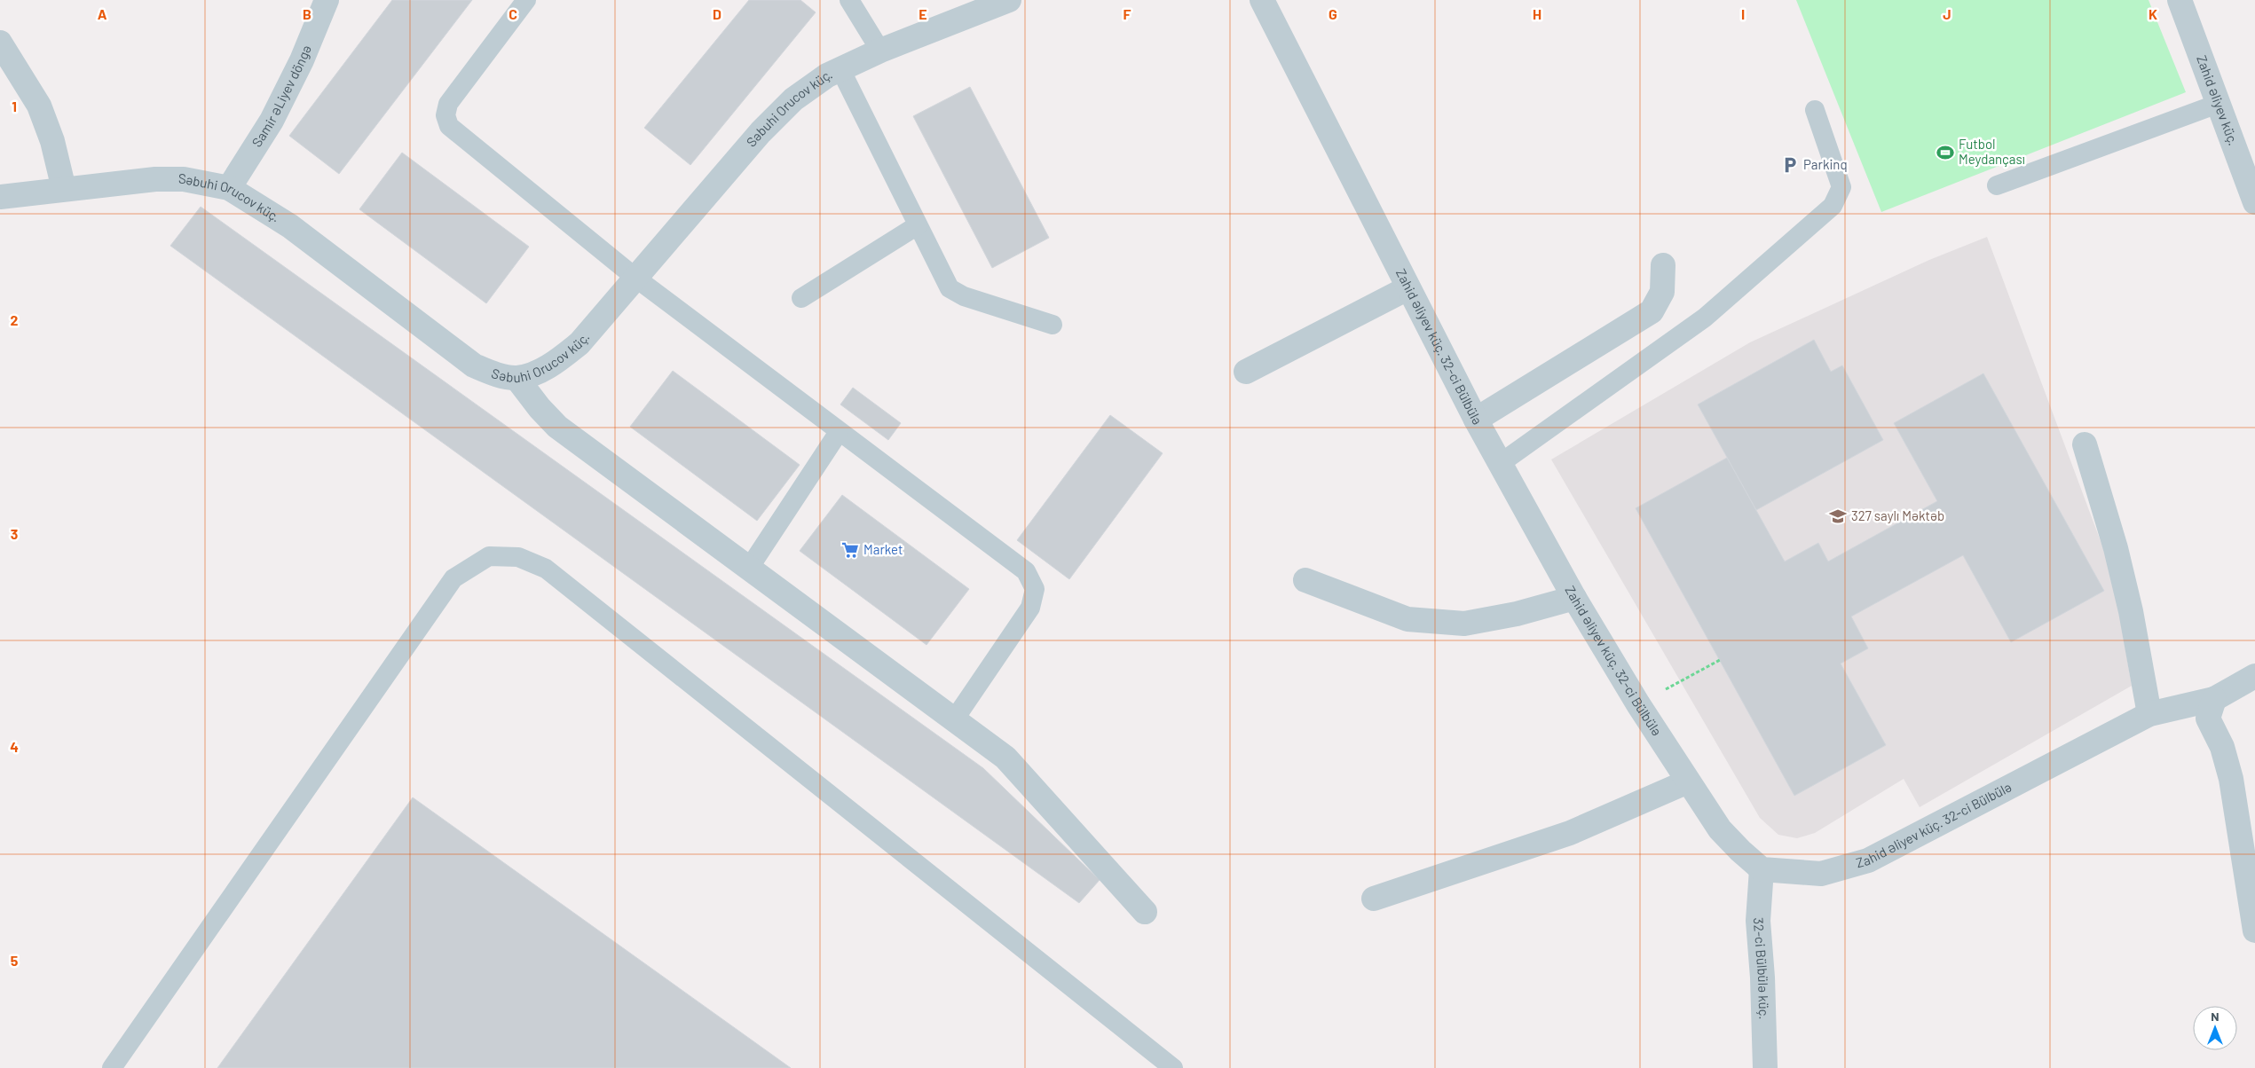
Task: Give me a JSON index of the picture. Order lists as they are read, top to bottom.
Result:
{
  "streets": {
    "street": [
      "Samir ƏLiyev döngə",
      "Zahid Əliyev küç.",
      "Səbuhi Orucov küç.",
      "Zahid Əliyev küç. 32-ci Bülbülə",
      "32-ci Bülbülə küç."
    ]
  },
  "crossings": [
    ["Samir ƏLiyev döngə", "Səbuhi Orucov küç."],
    ["Zahid Əliyev küç. 32-ci Bülbülə", "32-ci Bülbülə küç."]
  ],
  "places": {
    "sports": ["Futbol Meydançası"],
    "parking": ["Parkinq"],
    "school or university": ["327 saylı Məktəb"],
    "supermarket": ["Market"]
  },
  "north": "top",
  "grid": {
    "columns": [
      "A",
      "B",
      "C",
      "D",
      "E",
      "F",
      "G",
      "H",
      "I",
      "J",
      "K"
    ],
    "rows": [
      "1",
      "2",
      "3",
      "4",
      "5"
    ]
  }
}
